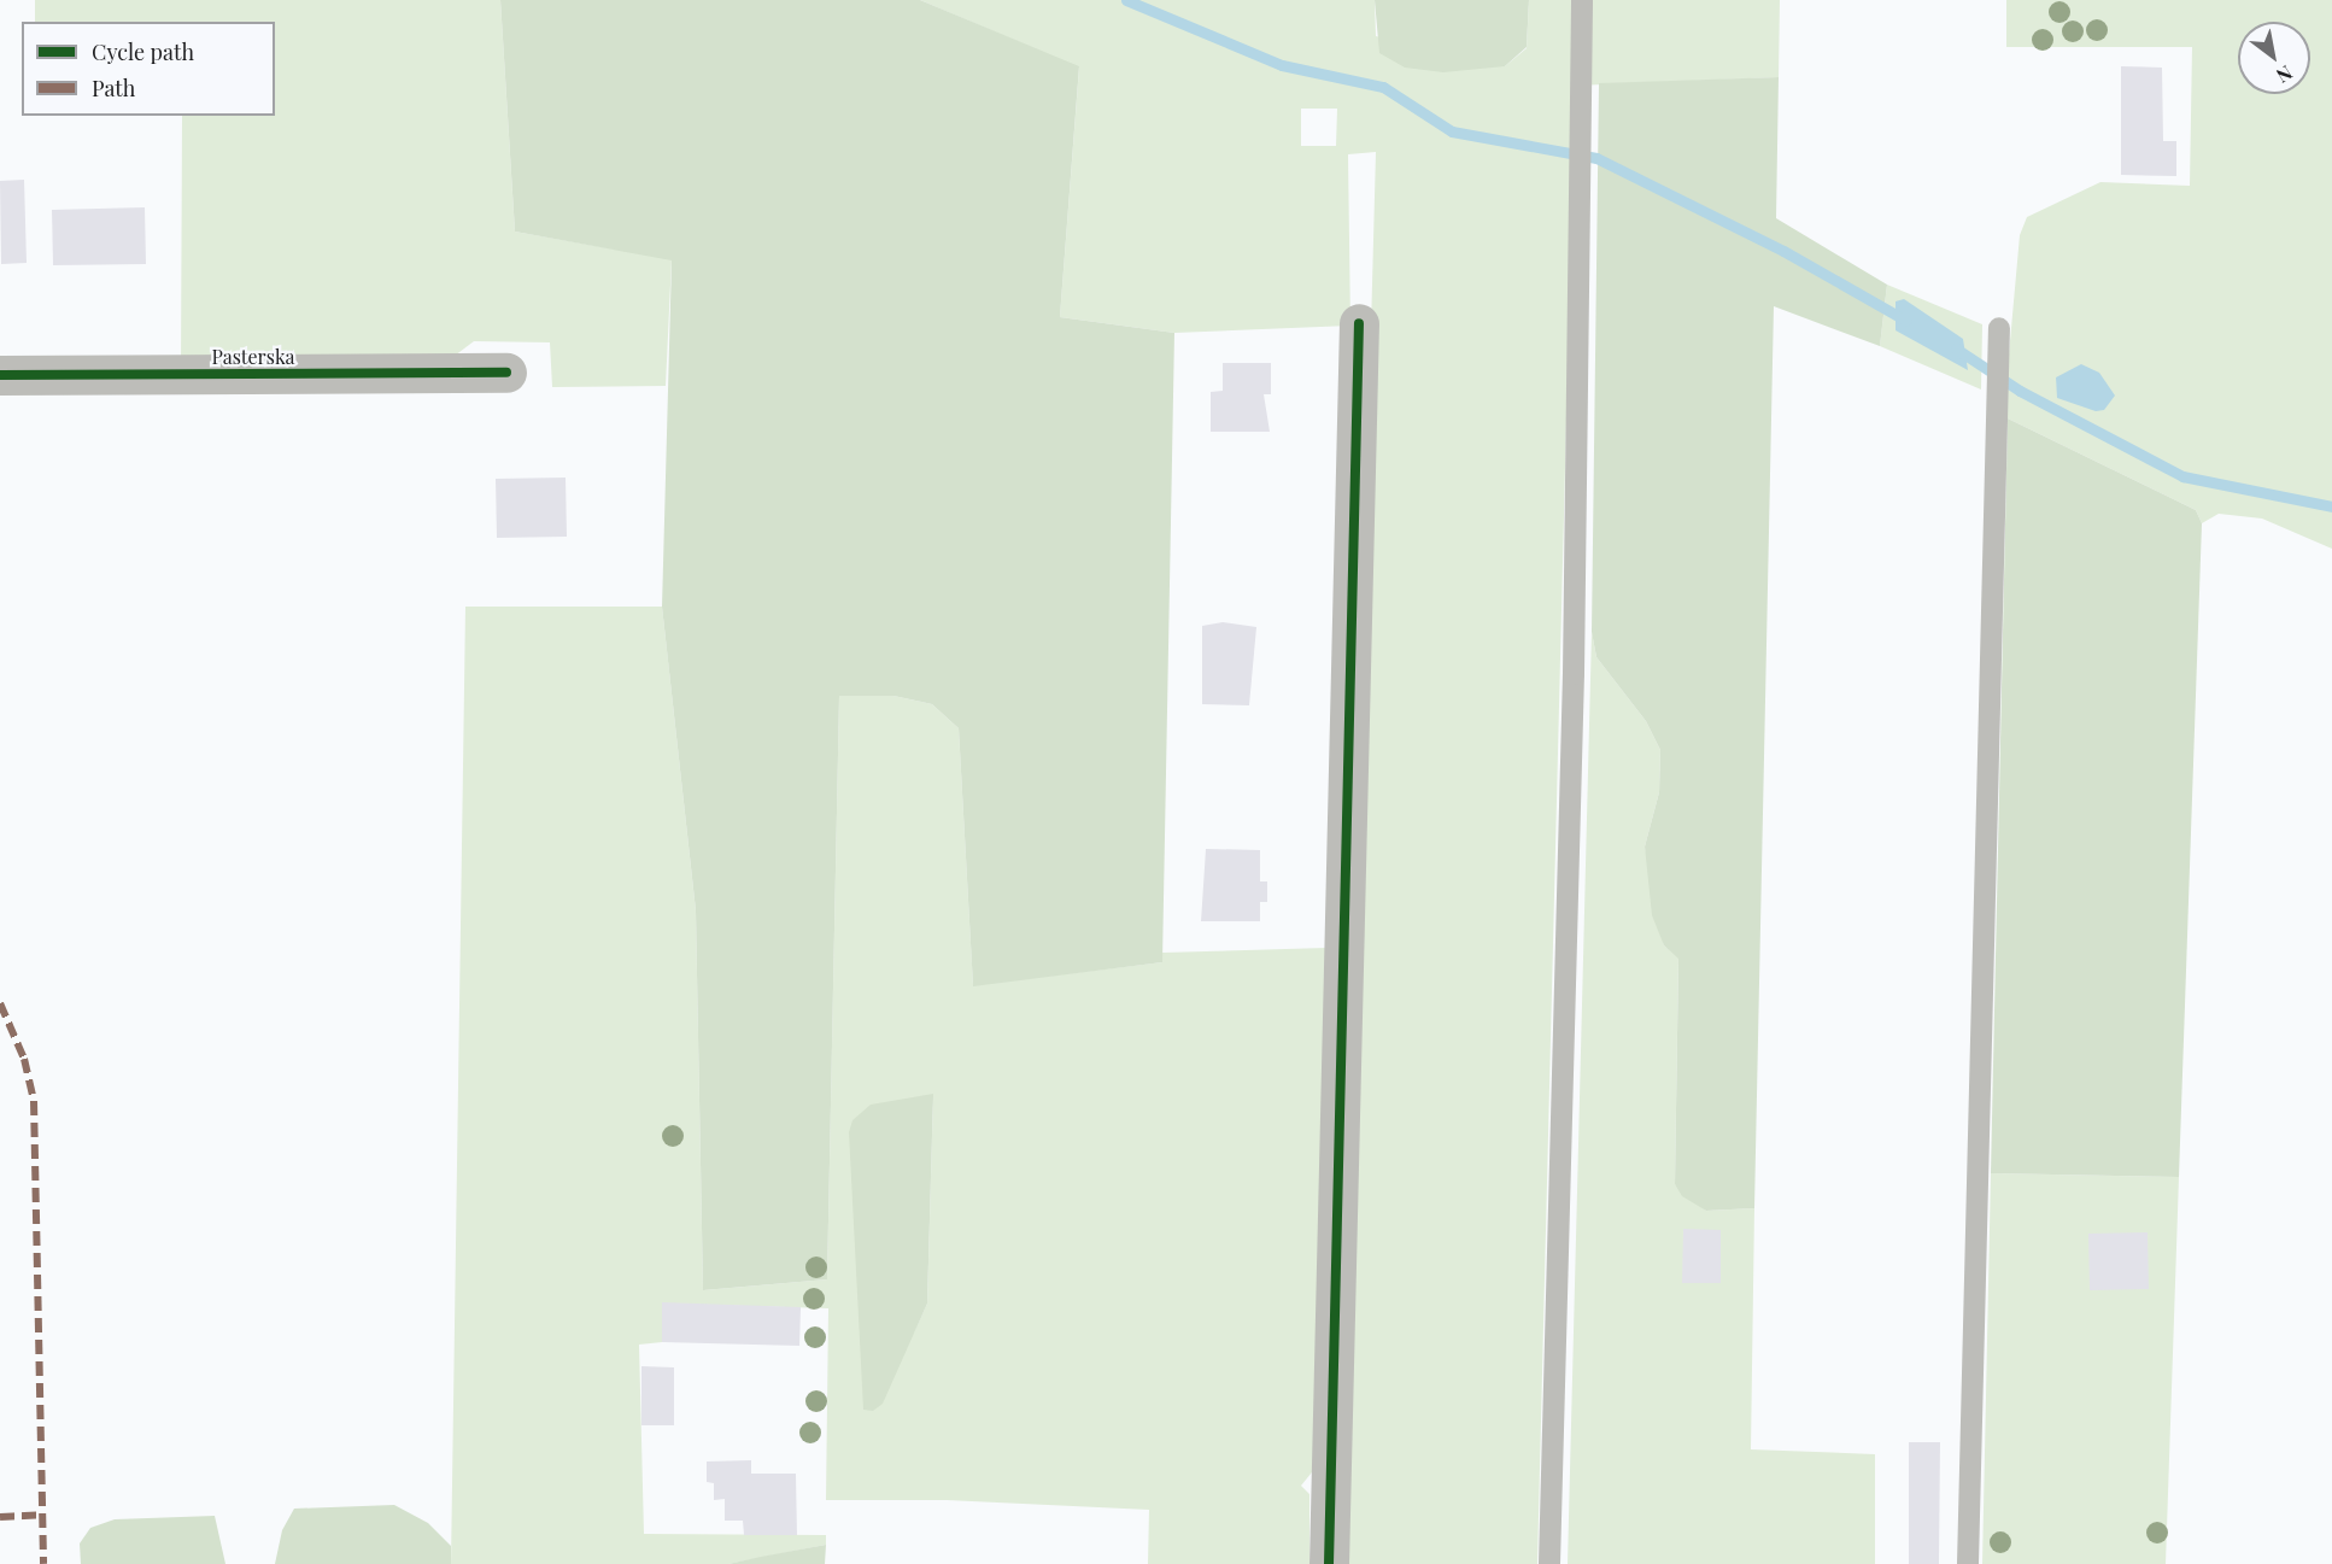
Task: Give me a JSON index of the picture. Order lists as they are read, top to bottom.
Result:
{
  "streets": {
    "street": ["Pasterska"]
  },
  "legend": ["Cycle path", "Path"],
  "north": "bottom right"
}
